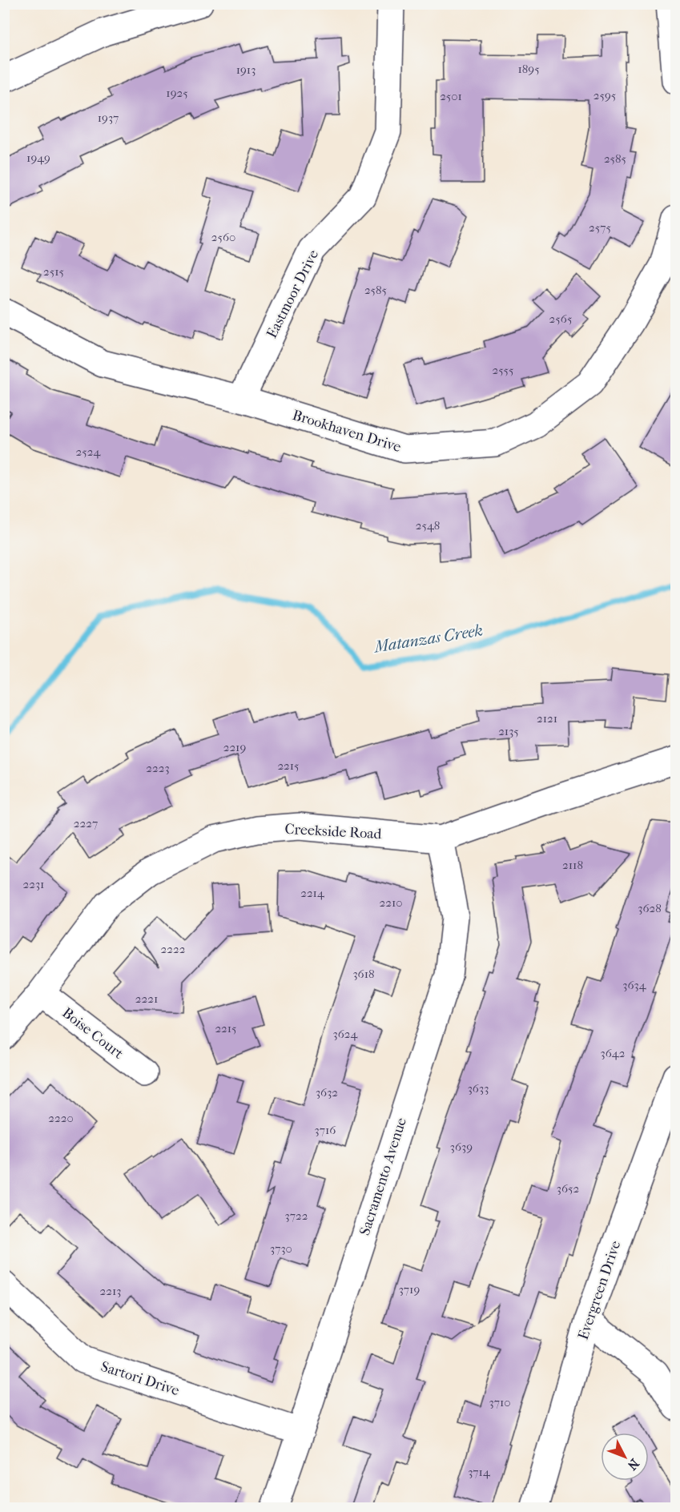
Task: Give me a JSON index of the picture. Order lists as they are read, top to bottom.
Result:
{
  "streets": {
    "street": [
      "Eastmoor Drive",
      "Brookhaven Drive",
      "Creekside Road",
      "Boise Court",
      "Sacramento Avenue",
      "Evergreen Drive",
      "Sartori Drive"
    ]
  },
  "crossings": [
    ["Eastmoor Drive", "Brookhaven Drive"],
    ["Creekside Road", "Boise Court"],
    ["Creekside Road", "Sacramento Avenue"],
    ["Sacramento Avenue", "Sartori Drive"]
  ],
  "water": ["Matanzas Creek"],
  "house_numbers": [
    "1895",
    "1913",
    "1925",
    "2595",
    "2501",
    "1937",
    "1949",
    "2585",
    "2575",
    "2560",
    "2515",
    "2585",
    "2565",
    "2555",
    "2524",
    "2548",
    "2121",
    "2135",
    "2219",
    "2215",
    "2223",
    "2227",
    "2118",
    "2231",
    "2214",
    "2210",
    "3628",
    "2222",
    "3618",
    "3634",
    "2221",
    "2215",
    "3624",
    "3642",
    "3633",
    "3632",
    "2220",
    "3716",
    "3639",
    "3652",
    "3722",
    "3730",
    "3719",
    "2213",
    "3710",
    "3714"
  ],
  "north": "bottom right"
}
